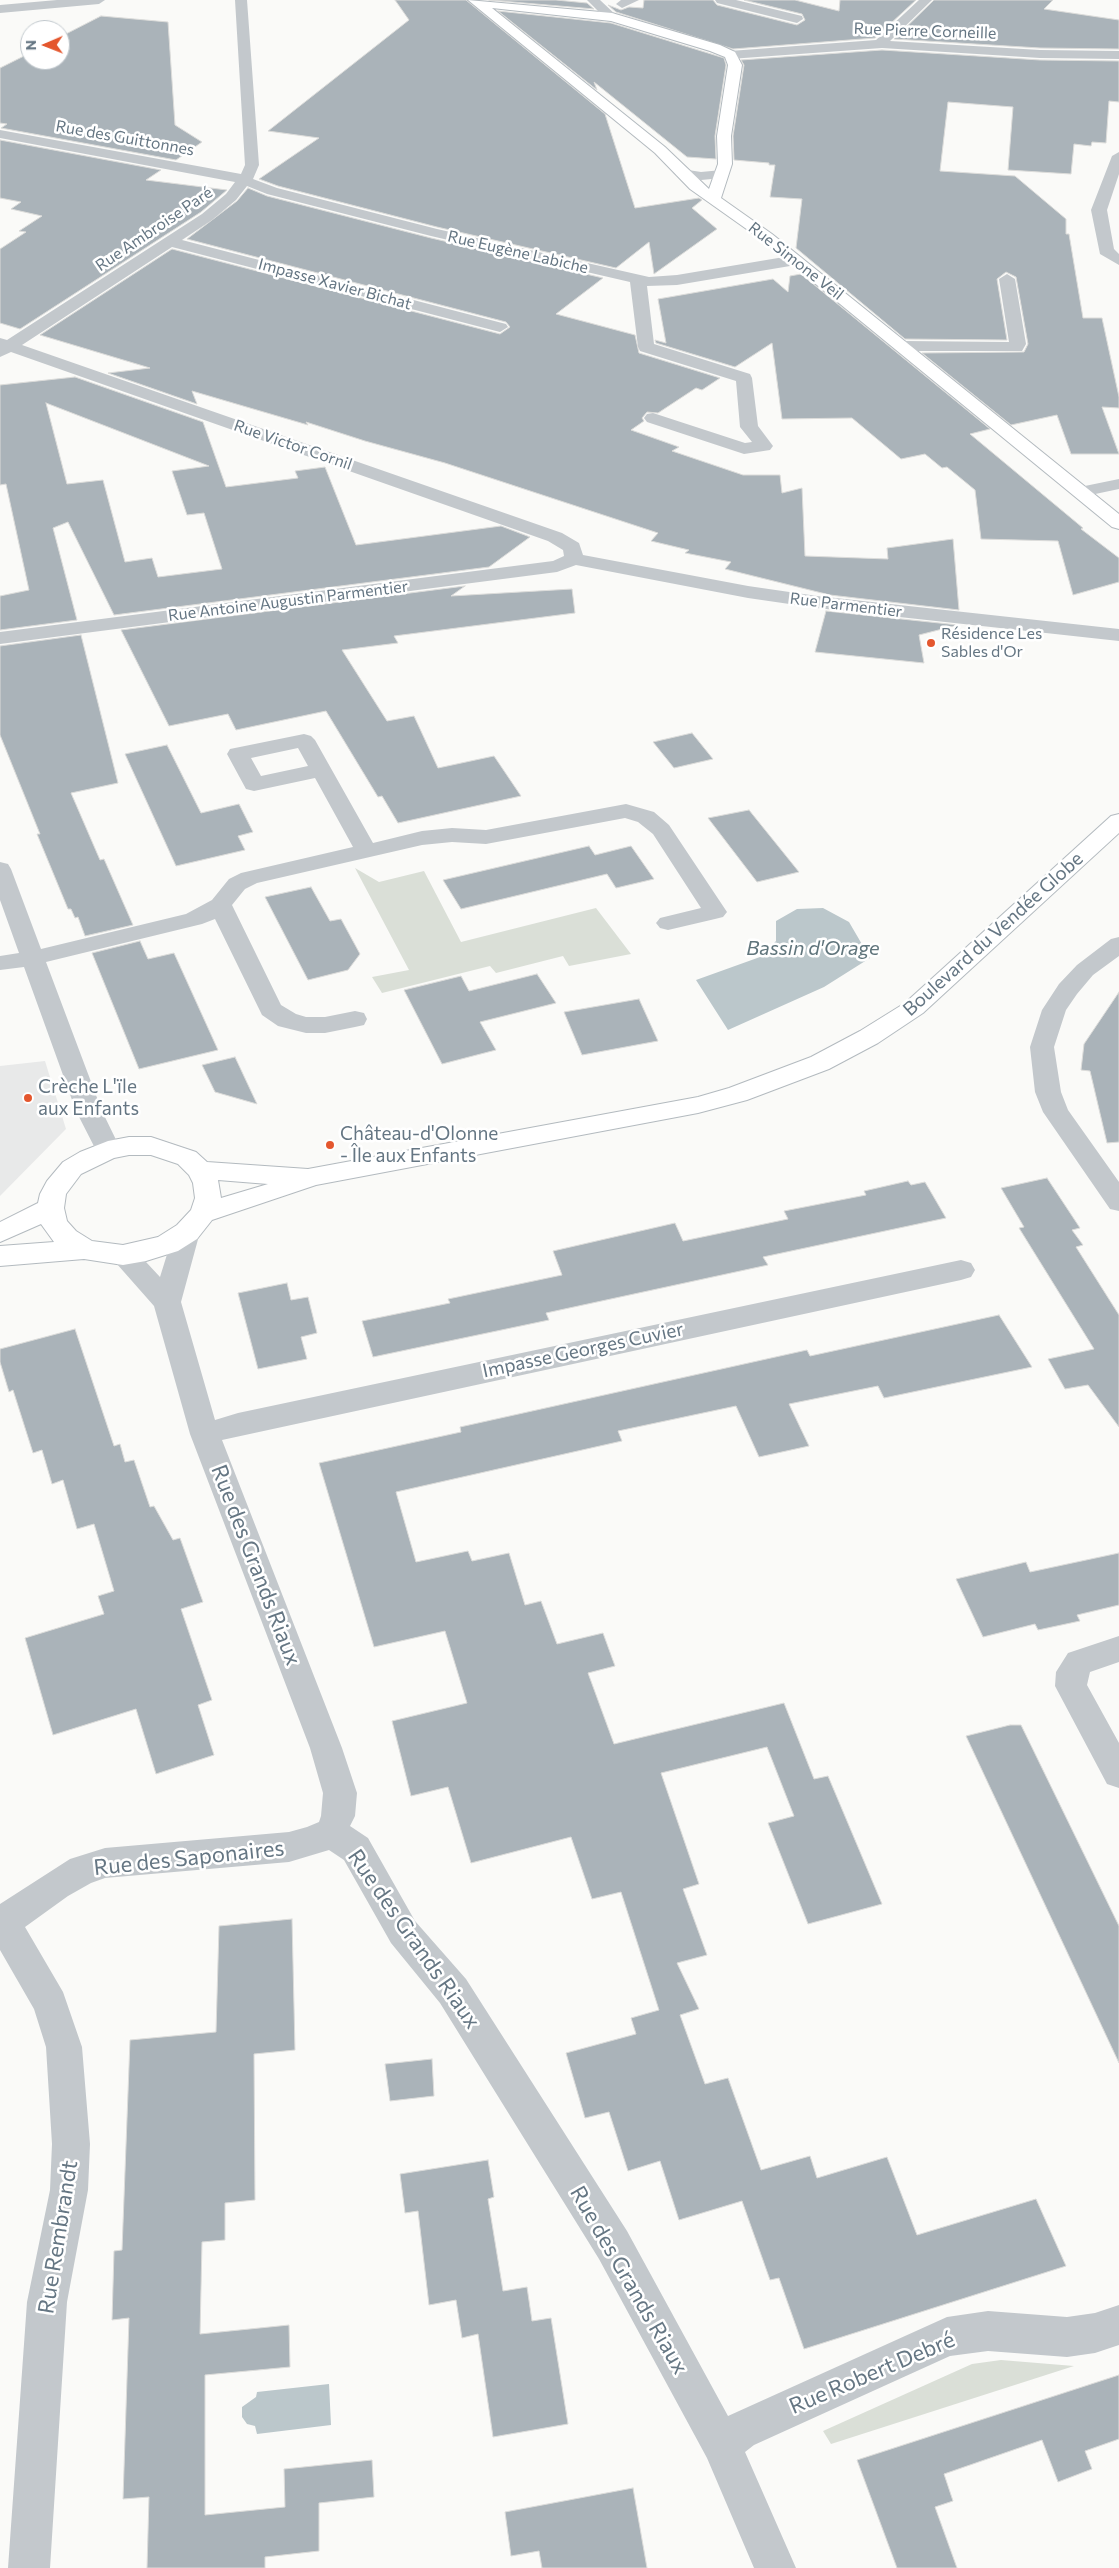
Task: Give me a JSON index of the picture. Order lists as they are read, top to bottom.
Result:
{
  "streets": {
    "main road": ["Rue Simone Veil", "Boulevard du Vendée Globe"],
    "street": [
      "Rue Pierre Corneille",
      "Rue des Guittonnes",
      "Rue Ambroise Paré",
      "Rue Eugène Labiche",
      "Impasse Xavier Bichat",
      "Rue Victor Cornil",
      "Rue Antoine Augustin Parmentier",
      "Rue Parmentier",
      "Impasse Georges Cuvier",
      "Rue des Grands Riaux",
      "Rue des Saponaires",
      "Rue Rembrandt",
      "Rue Robert Debré"
    ]
  },
  "crossings": [
    ["Rue des Guittonnes", "Rue Ambroise Paré"],
    ["Rue des Guittonnes", "Rue Eugène Labiche"],
    ["Rue Ambroise Paré", "Rue Eugène Labiche"],
    ["Rue Ambroise Paré", "Impasse Xavier Bichat"],
    ["Rue Ambroise Paré", "Rue Victor Cornil"],
    ["Rue Eugène Labiche", "Rue Simone Veil"],
    ["Rue Victor Cornil", "Rue Antoine Augustin Parmentier"],
    ["Rue Victor Cornil", "Rue Parmentier"],
    ["Rue Antoine Augustin Parmentier", "Rue Parmentier"],
    ["Boulevard du Vendée Globe", "Rue des Grands Riaux"],
    ["Impasse Georges Cuvier", "Rue des Grands Riaux"],
    ["Rue des Grands Riaux", "Rue des Saponaires"],
    ["Rue des Grands Riaux", "Rue Robert Debré"],
    ["Rue des Saponaires", "Rue Rembrandt"]
  ],
  "water": ["Bassin d'Orage"],
  "places": ["Résidence Les Sables d'Or", "Crèche L'ïle aux Enfants", "Château-d'Olonne - Île aux Enfants"],
  "north": "left"
}
